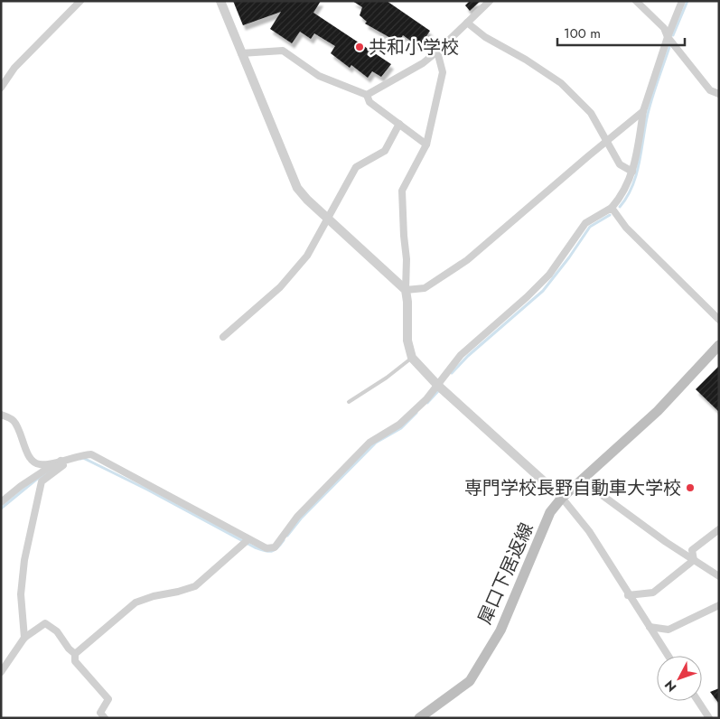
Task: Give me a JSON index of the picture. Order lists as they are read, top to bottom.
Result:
{
  "streets": {
    "main road": ["犀口下居返線"]
  },
  "places": ["共和小学校", "専門学校長野自動車大学校"],
  "scale_bar": "100 m",
  "north": "bottom left"
}
